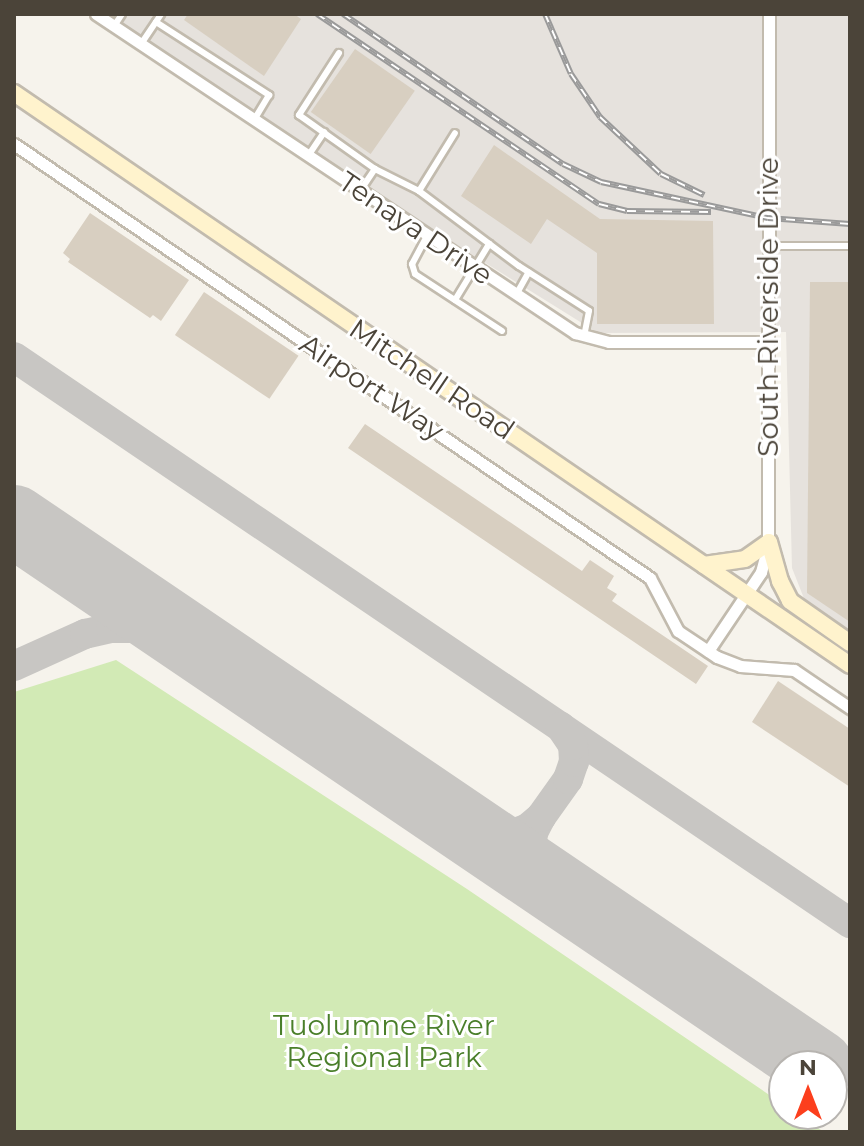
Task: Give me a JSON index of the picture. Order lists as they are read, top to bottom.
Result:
{
  "streets": {
    "main road": ["Mitchell Road"],
    "street": ["Tenaya Drive", "South Riverside Drive", "Airport Way"]
  },
  "crossings": [
    ["Tenaya Drive", "South Riverside Drive"],
    ["South Riverside Drive", "Mitchell Road"]
  ],
  "parks": ["Tuolumne River Regional Park"],
  "north": "top"
}
